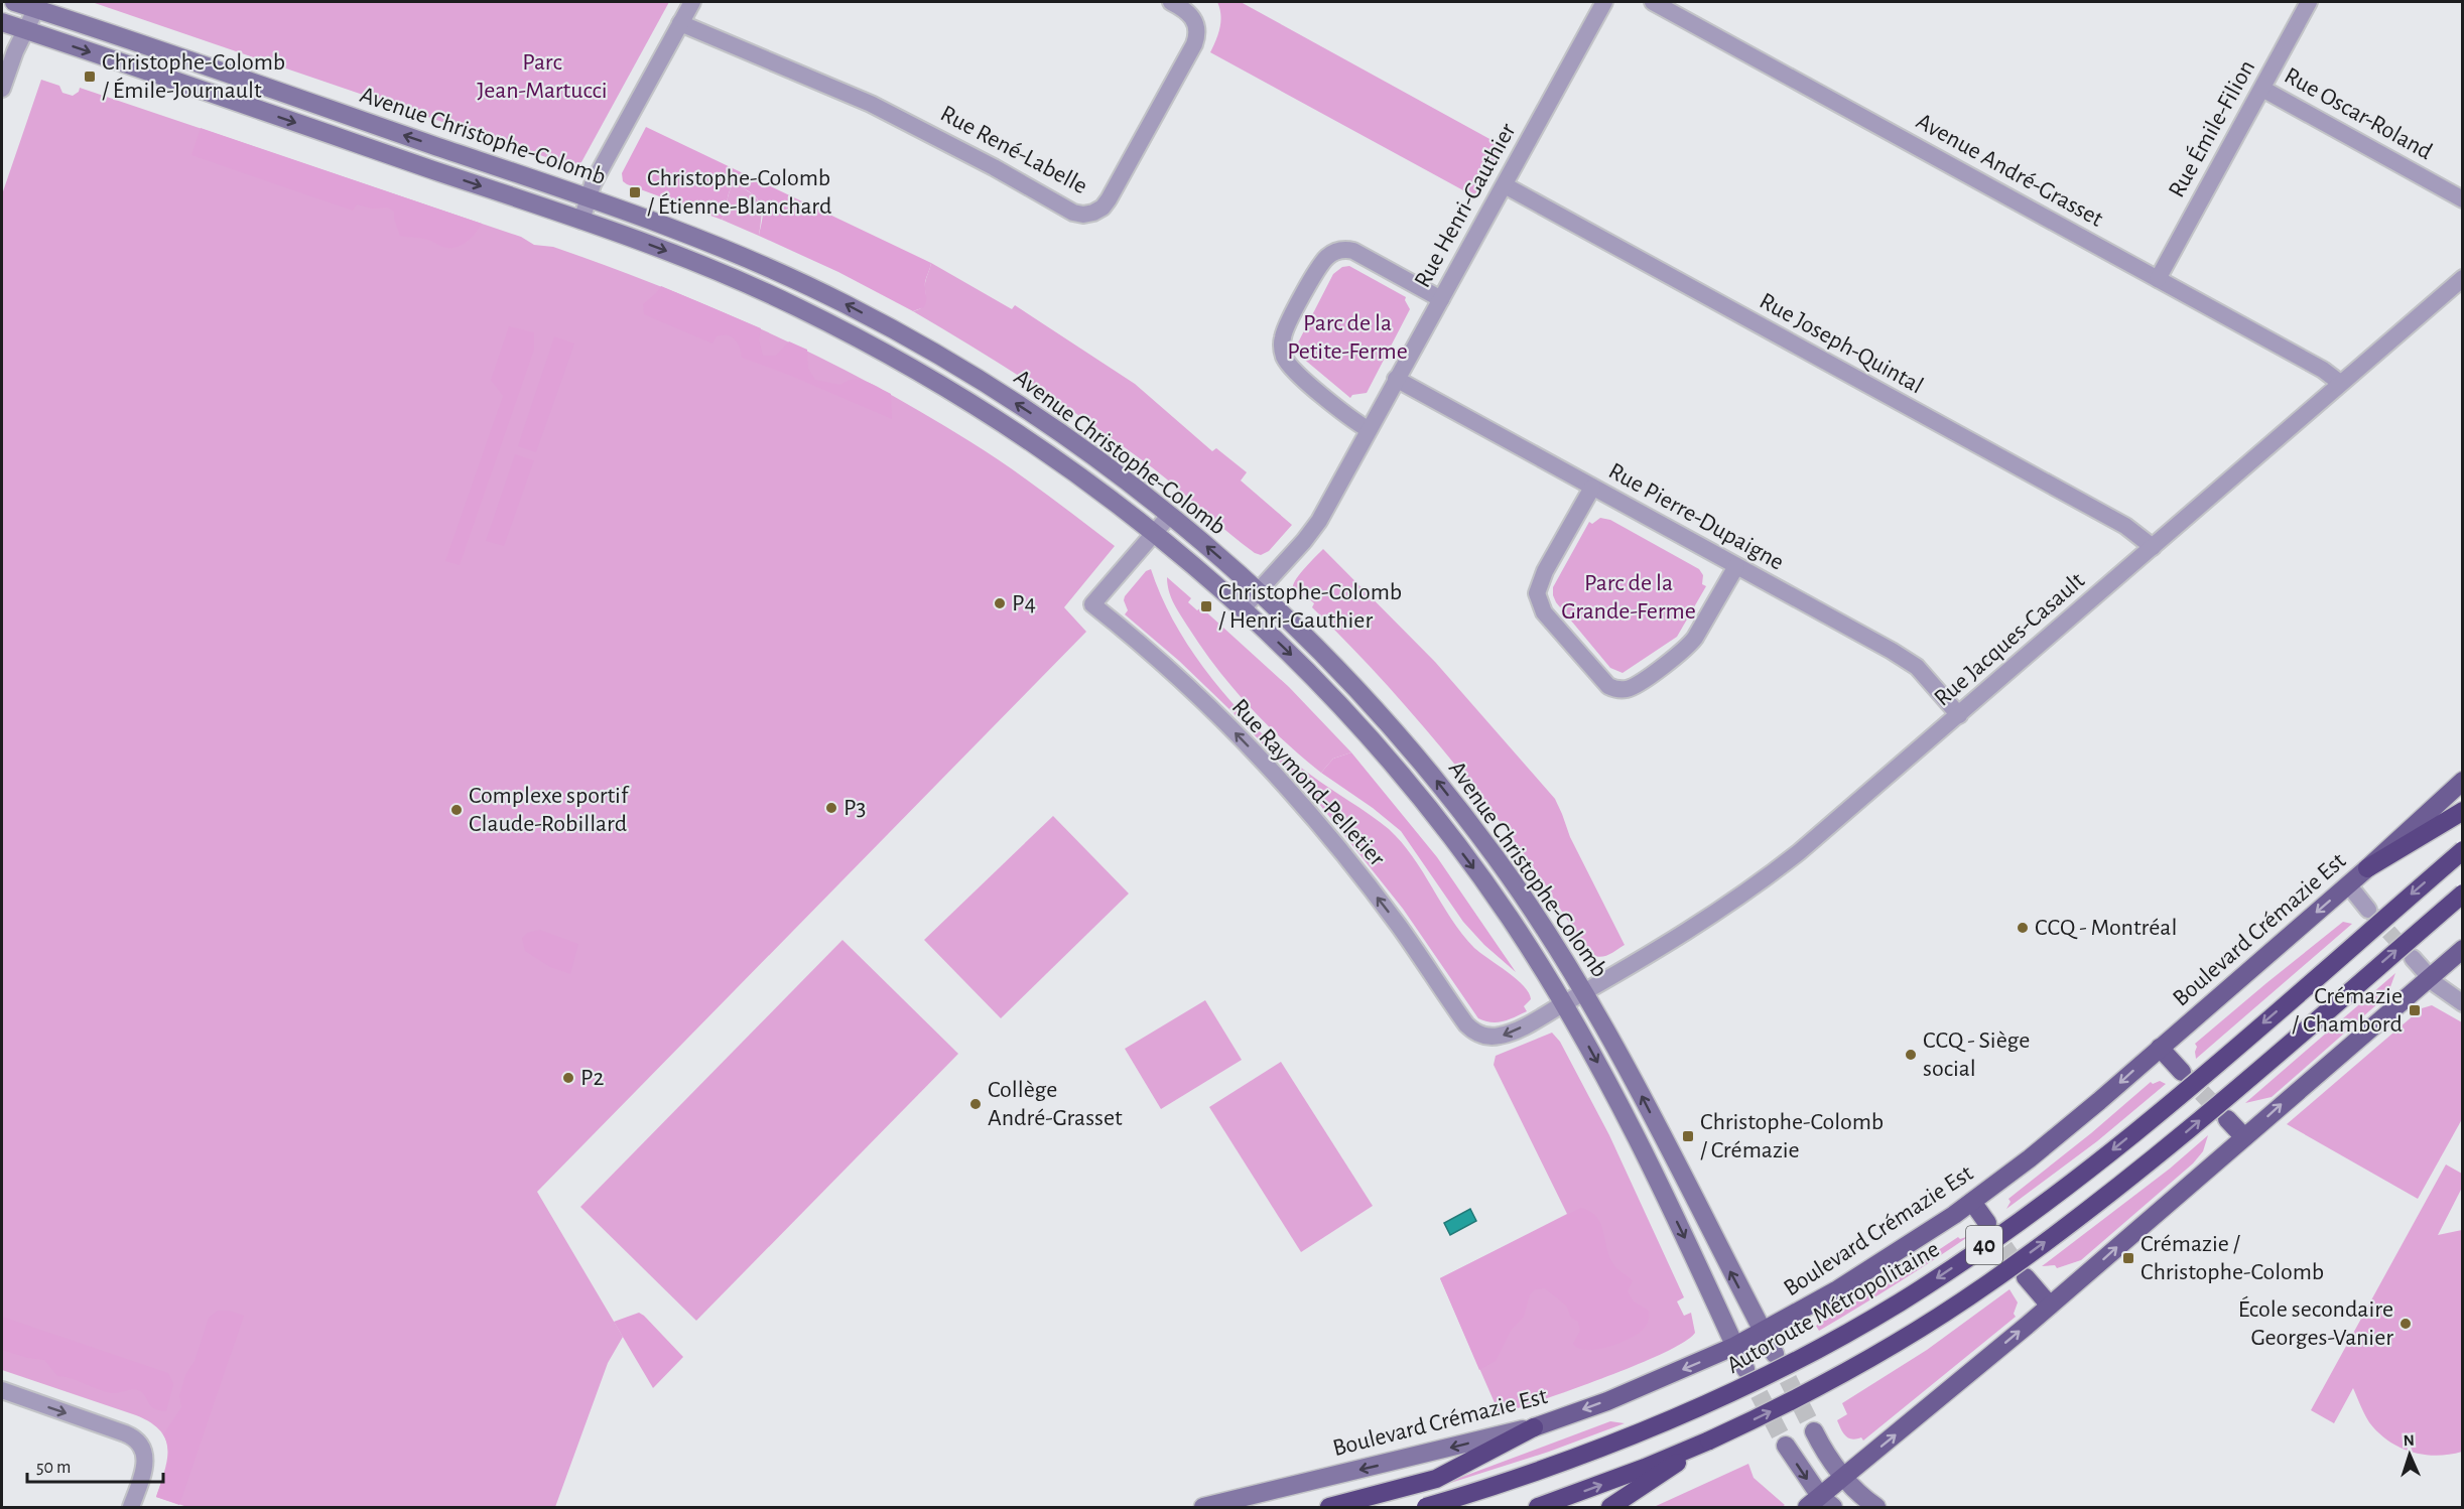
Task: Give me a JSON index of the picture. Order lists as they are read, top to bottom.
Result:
{
  "streets": {
    "highway": ["40", "Autoroute Métropolitaine"],
    "main road": ["Avenue Christophe-Colomb", "Boulevard Crémazie Est"],
    "street": [
      "Rue Oscar-Roland",
      "Rue Émile-Filion",
      "Rue René-Labelle",
      "Avenue André-Grasset",
      "Rue Henri-Gauthier",
      "Rue Joseph-Quintal",
      "Rue Pierre-Dupaigne",
      "Rue Jacques-Casault",
      "Rue Raymond-Pelletier"
    ]
  },
  "crossings": [
    ["Rue Oscar-Roland", "Rue Émile-Filion"],
    ["Rue Émile-Filion", "Avenue André-Grasset"],
    ["Avenue Christophe-Colomb", "Rue Henri-Gauthier"],
    ["Avenue Christophe-Colomb", "Rue Jacques-Casault"],
    ["Avenue Christophe-Colomb", "Rue Raymond-Pelletier"],
    ["Avenue Christophe-Colomb", "Boulevard Crémazie Est"],
    ["Avenue André-Grasset", "Rue Jacques-Casault"],
    ["Rue Henri-Gauthier", "Rue Joseph-Quintal"],
    ["Rue Henri-Gauthier", "Rue Pierre-Dupaigne"],
    ["Rue Joseph-Quintal", "Rue Jacques-Casault"],
    ["Rue Pierre-Dupaigne", "Rue Jacques-Casault"],
    ["Rue Jacques-Casault", "Rue Raymond-Pelletier"]
  ],
  "one_way": ["Rue Raymond-Pelletier"],
  "parks": ["Parc Jean-Martucci", "Parc de la Petite-Ferme", "Parc de la Grande-Ferme"],
  "places": {
    "transit": [
      "Christophe-Colomb / Émile-Journault",
      "Christophe-Colomb / Étienne-Blanchard",
      "Christophe-Colomb / Henri-Gauthier",
      "Crémazie / Chambord",
      "Christophe-Colomb / Crémazie",
      "Crémazie / Christophe-Colomb"
    ],
    "other": [
      "P4",
      "P3",
      "Complexe sportif Claude-Robillard",
      "CCQ - Montréal",
      "CCQ - Siège social",
      "P2",
      "Collège André-Grasset",
      "École secondaire Georges-Vanier"
    ]
  },
  "scale_bar": "50 m",
  "north": "top"
}
